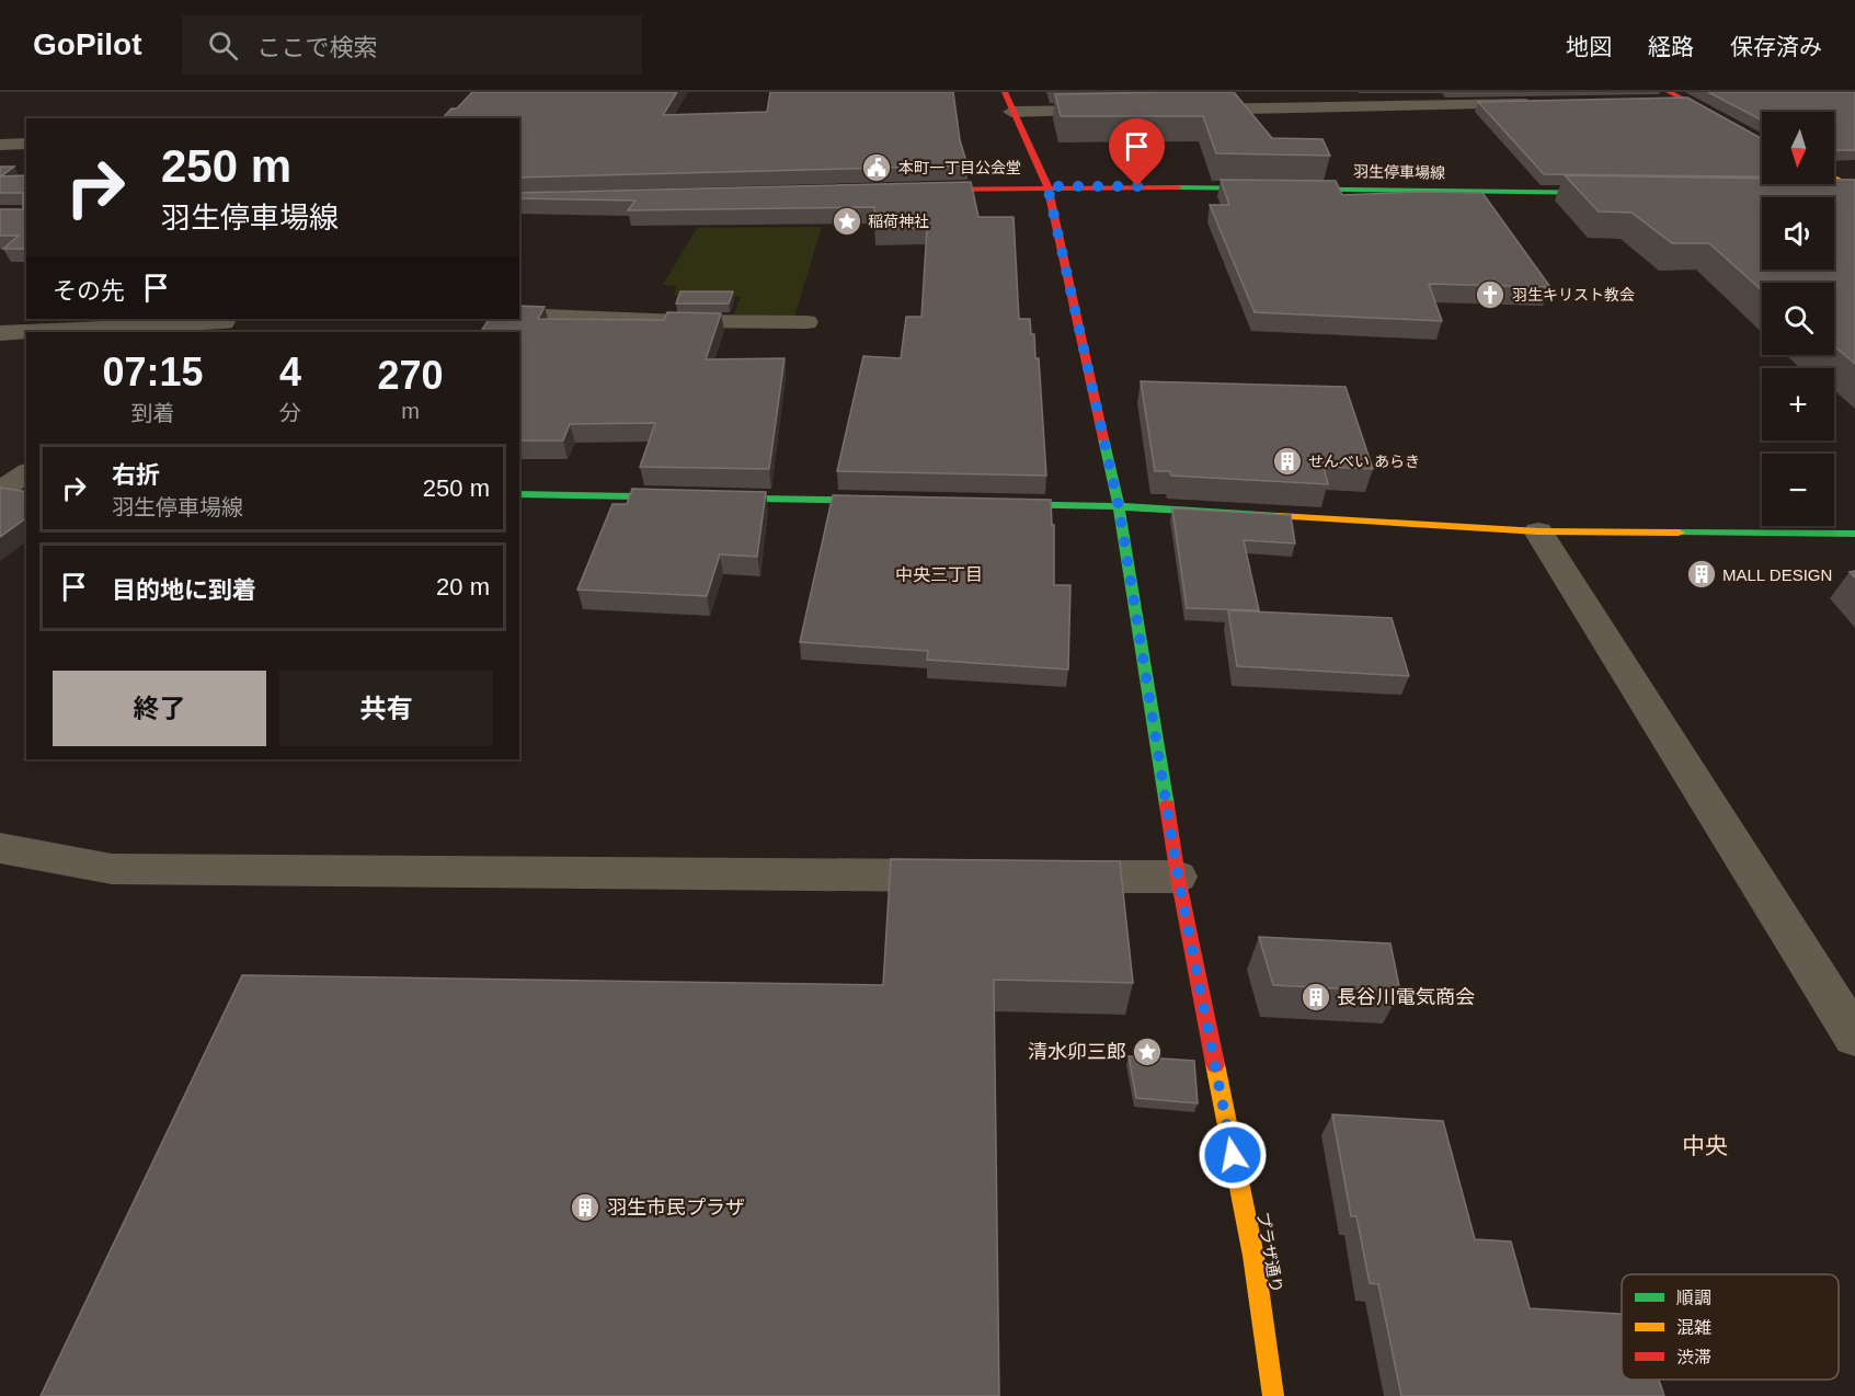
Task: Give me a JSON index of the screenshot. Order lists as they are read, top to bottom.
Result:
{
  "streets": {
    "street": ["羽生停車場線", "プラザ通り"]
  },
  "crossings": [
    ["羽生停車場線", "プラザ通り"]
  ],
  "districts": ["中央三丁目", "中央"],
  "places": {
    "public building": ["本町一丁目公会堂"],
    "place": ["稲荷神社", "清水卯三郎"],
    "church": ["羽生キリスト教会"],
    "building": [
      "せんべい あらき",
      "MALL DESIGN",
      "長谷川電気商会",
      "羽生市民プラザ"
    ]
  },
  "legend": ["順調", "混雑", "渋滞"],
  "north": "bottom",
  "page": {
    "header": "GoPilot",
    "search": "ここで検索",
    "nav": ["地図", "経路", "保存済み"],
    "map_buttons": ["+", "−"],
    "turn": ["250 m", "羽生停車場線"],
    "then": "その先",
    "eta": [
      "07:15",
      "到着",
      "4",
      "分",
      "270",
      "m"
    ],
    "list": [
      {
        "name": "右折",
        "note": "羽生停車場線",
        "value": "250 m"
      },
      {
        "name": "目的地に到着",
        "value": "20 m"
      }
    ],
    "buttons": ["終了", "共有"]
  }
}
